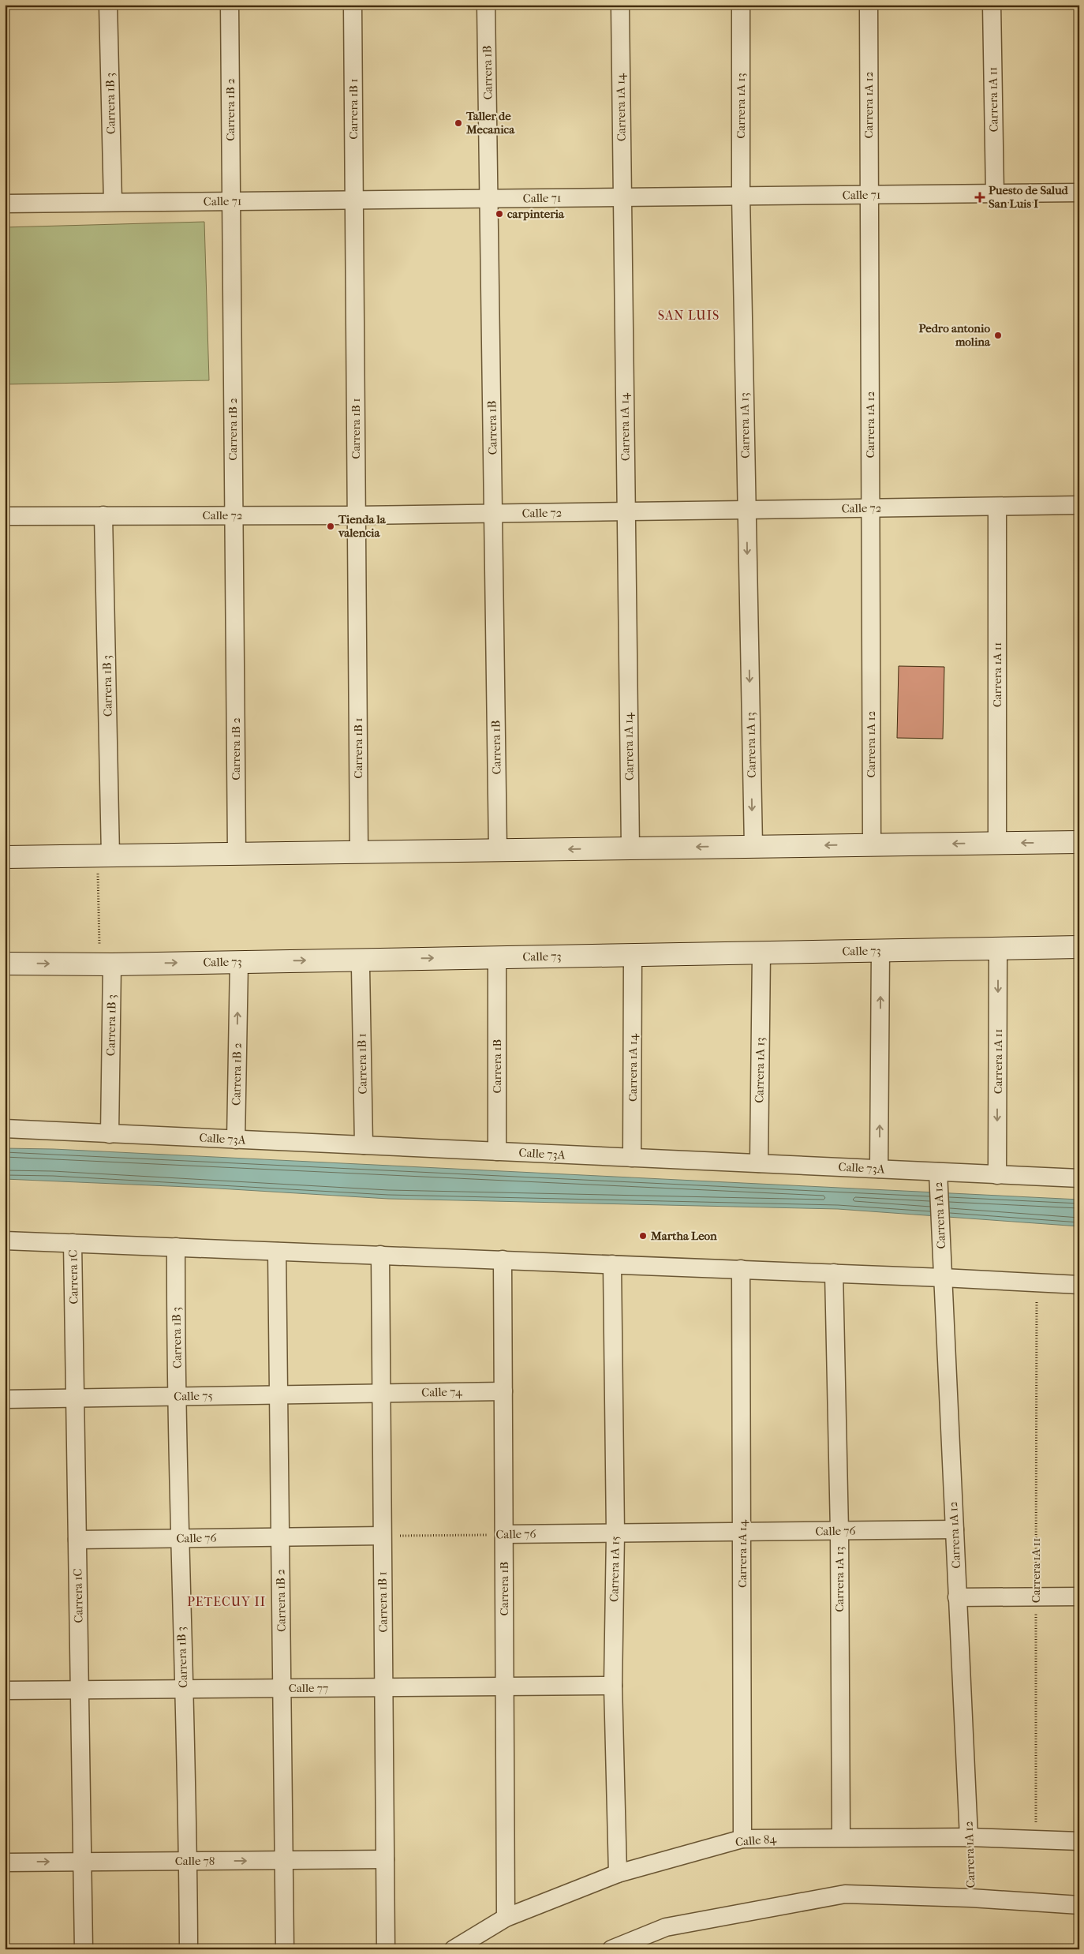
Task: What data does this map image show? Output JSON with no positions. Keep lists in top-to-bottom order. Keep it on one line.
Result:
{"streets":{"main road":["Calle 73"],"street":["Carrera 1B","Carrera 1A 11","Carrera 1B 3","Carrera 1A 12","Carrera 1A 13","Carrera 1A 14","Carrera 1B 1","Carrera 1B 2","Calle 71","Calle 72","Calle 73A","Carrera 1C","Calle 74","Calle 75","Calle 76","Carrera 1A 15","Calle 77","Calle 84","Calle 78"]},"crossings":[["Carrera 1B","Calle 71"],["Carrera 1B","Calle 72"],["Carrera 1B","Calle 73"],["Carrera 1B","Calle 73A"],["Carrera 1B","Calle 74"],["Carrera 1B","Calle 76"],["Carrera 1B","Calle 77"],["Carrera 1B","Calle 84"],["Carrera 1A 11","Calle 71"],["Carrera 1A 11","Calle 72"],["Carrera 1A 11","Calle 73"],["Carrera 1A 11","Calle 73A"],["Carrera 1A 11","Calle 84"],["Carrera 1B 3","Calle 71"],["Carrera 1B 3","Calle 72"],["Carrera 1B 3","Calle 73"],["Carrera 1B 3","Calle 73A"],["Carrera 1B 3","Calle 75"],["Carrera 1B 3","Calle 76"],["Carrera 1B 3","Calle 77"],["Carrera 1B 3","Calle 78"],["Carrera 1A 12","Calle 71"],["Carrera 1A 12","Calle 72"],["Carrera 1A 12","Calle 73A"],["Carrera 1A 12","Calle 76"],["Carrera 1A 12","Calle 84"],["Carrera 1A 13","Calle 71"],["Carrera 1A 13","Calle 72"],["Carrera 1A 13","Calle 73"],["Carrera 1A 13","Calle 73A"],["Carrera 1A 13","Calle 76"],["Carrera 1A 13","Calle 84"],["Carrera 1A 14","Calle 71"],["Carrera 1A 14","Calle 72"],["Carrera 1A 14","Calle 73"],["Carrera 1A 14","Calle 73A"],["Carrera 1A 14","Calle 76"],["Carrera 1A 14","Calle 84"],["Carrera 1B 1","Calle 71"],["Carrera 1B 1","Calle 72"],["Carrera 1B 1","Calle 73"],["Carrera 1B 1","Calle 73A"],["Carrera 1B 1","Calle 74"],["Carrera 1B 1","Calle 75"],["Carrera 1B 1","Calle 76"],["Carrera 1B 1","Calle 77"],["Carrera 1B 1","Calle 78"],["Carrera 1B 2","Calle 71"],["Carrera 1B 2","Calle 72"],["Carrera 1B 2","Calle 73"],["Carrera 1B 2","Calle 73A"],["Carrera 1B 2","Calle 75"],["Carrera 1B 2","Calle 76"],["Carrera 1B 2","Calle 77"],["Carrera 1B 2","Calle 78"],["Carrera 1C","Calle 75"],["Carrera 1C","Calle 76"],["Carrera 1C","Calle 77"],["Carrera 1C","Calle 78"],["Calle 74","Calle 75"],["Calle 76","Carrera 1A 15"],["Carrera 1A 15","Calle 77"],["Carrera 1A 15","Calle 84"]],"one_way":["Calle 78"],"districts":["SAN LUIS","PETECUY II"],"places":{"other":["Taller de Mecanica","carpinteria","Pedro antonio molina","Tienda la valencia","Martha Leon"],"health":["Puesto de Salud San Luis I"]}}
